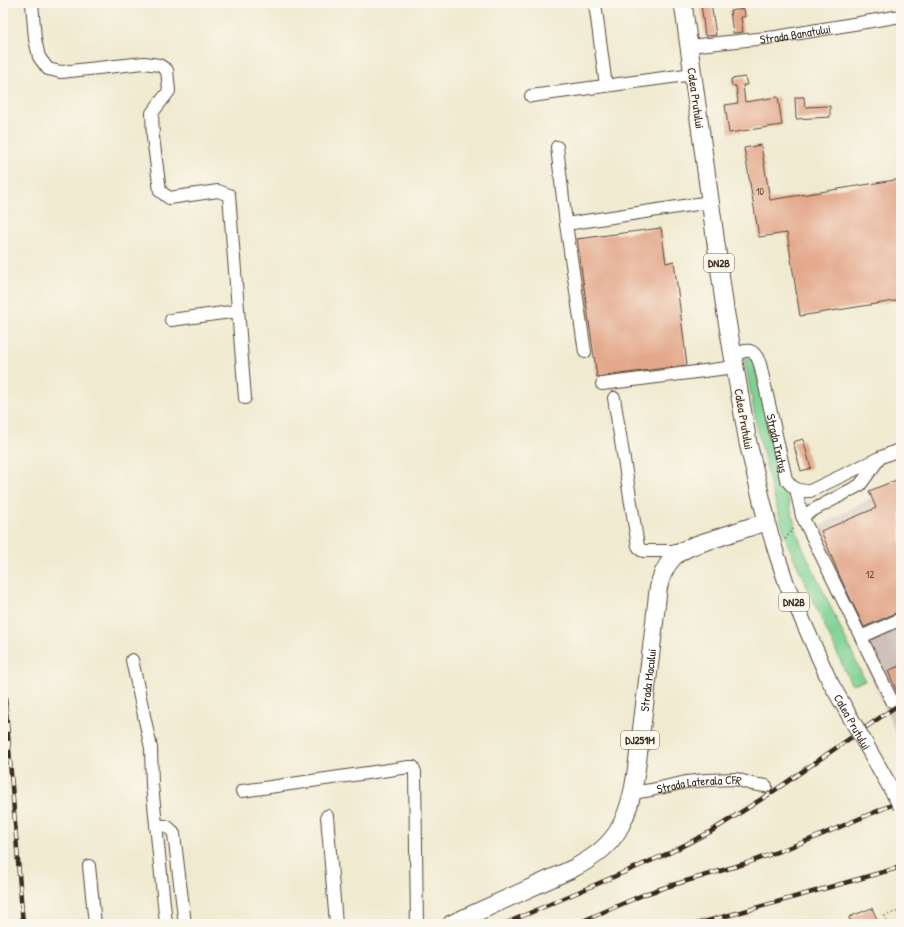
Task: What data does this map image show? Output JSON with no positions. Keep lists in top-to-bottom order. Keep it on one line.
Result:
{"streets":{"highway":["Calea Prutului","DN2B","Strada Macului","DJ251M"],"street":["Strada Banatului","Strada Trutuș","Strada Laterala CFR"]},"crossings":[["Strada Banatului","Calea Prutului"],["Calea Prutului","Strada Trutuș"],["Calea Prutului","Strada Macului"],["Strada Macului","Strada Laterala CFR"]],"house_numbers":["10","12"]}
